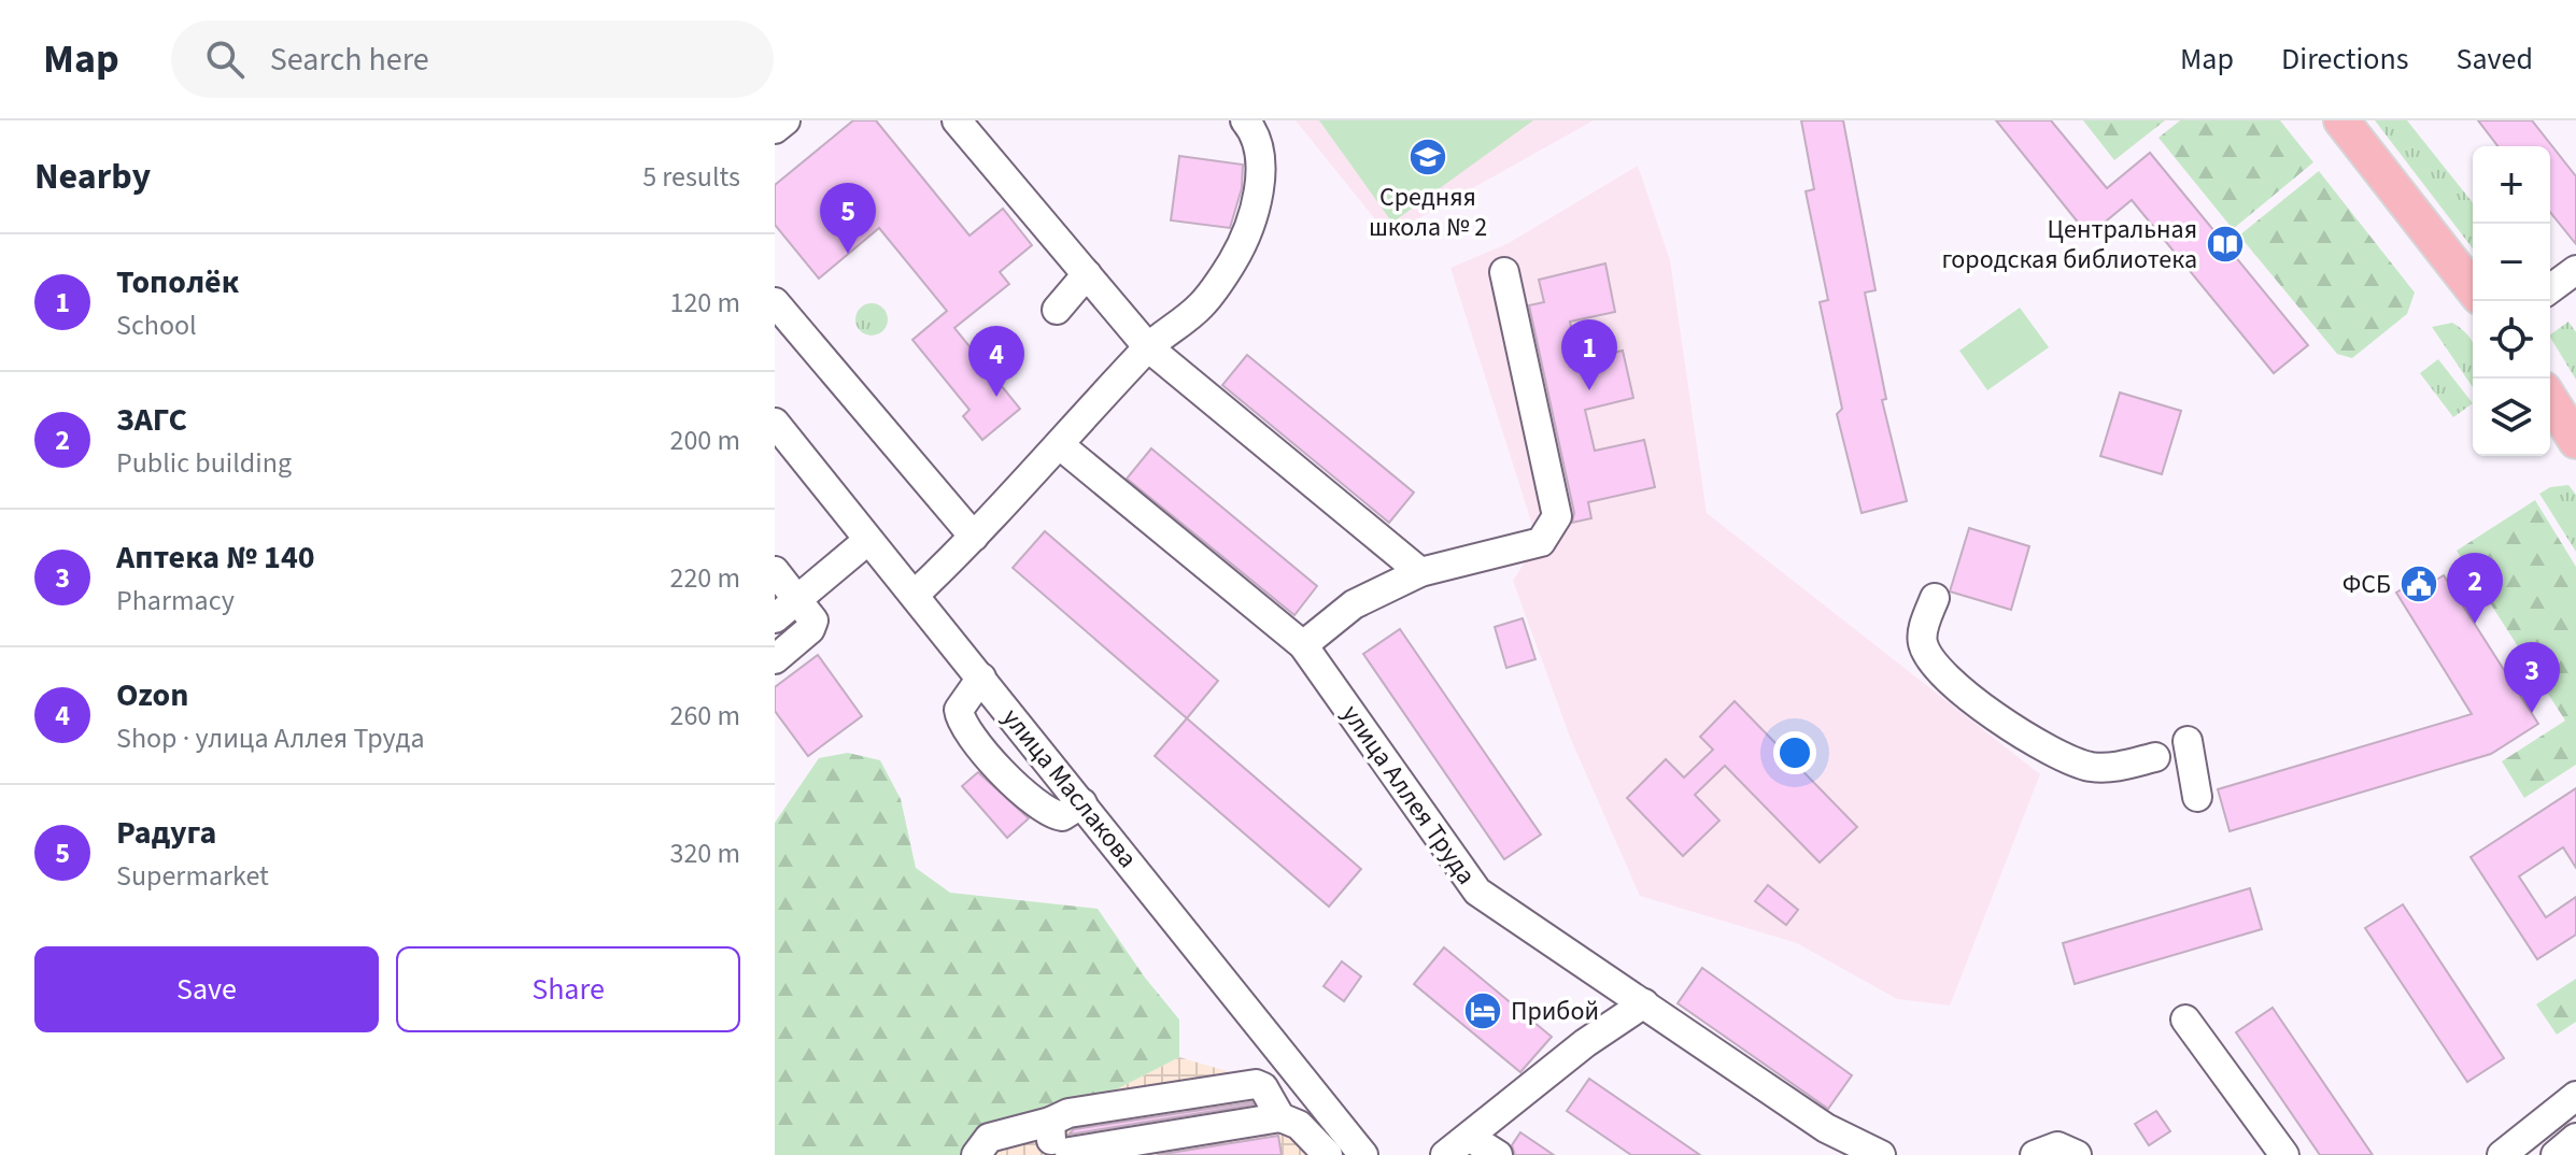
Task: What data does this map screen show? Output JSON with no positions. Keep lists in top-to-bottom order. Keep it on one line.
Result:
{"streets":{"street":["улица Маслакова","улица Аллея Труда"]},"places":{"school or university":["Средняя школа № 2"],"library":["Центральная городская библиотека"],"public building":["ФСБ"],"hotel":["Прибой"]},"page":{"header":"Map","search":"Search here","nav":["Map","Directions","Saved"],"heading":["Nearby","5 results"],"map_buttons":["+","−"],"pins":["5","1","4","2","3"],"list":[{"mark":"1","name":"Тополёк","note":"School","value":"120 m"},{"mark":"2","name":"ЗАГС","note":"Public building","value":"200 m"},{"mark":"3","name":"Аптека № 140","note":"Pharmacy","value":"220 m"},{"mark":"4","name":"Ozon","note":"Shop · улица Аллея Труда","value":"260 m"},{"mark":"5","name":"Радуга","note":"Supermarket","value":"320 m"}],"buttons":["Save","Share"]}}
